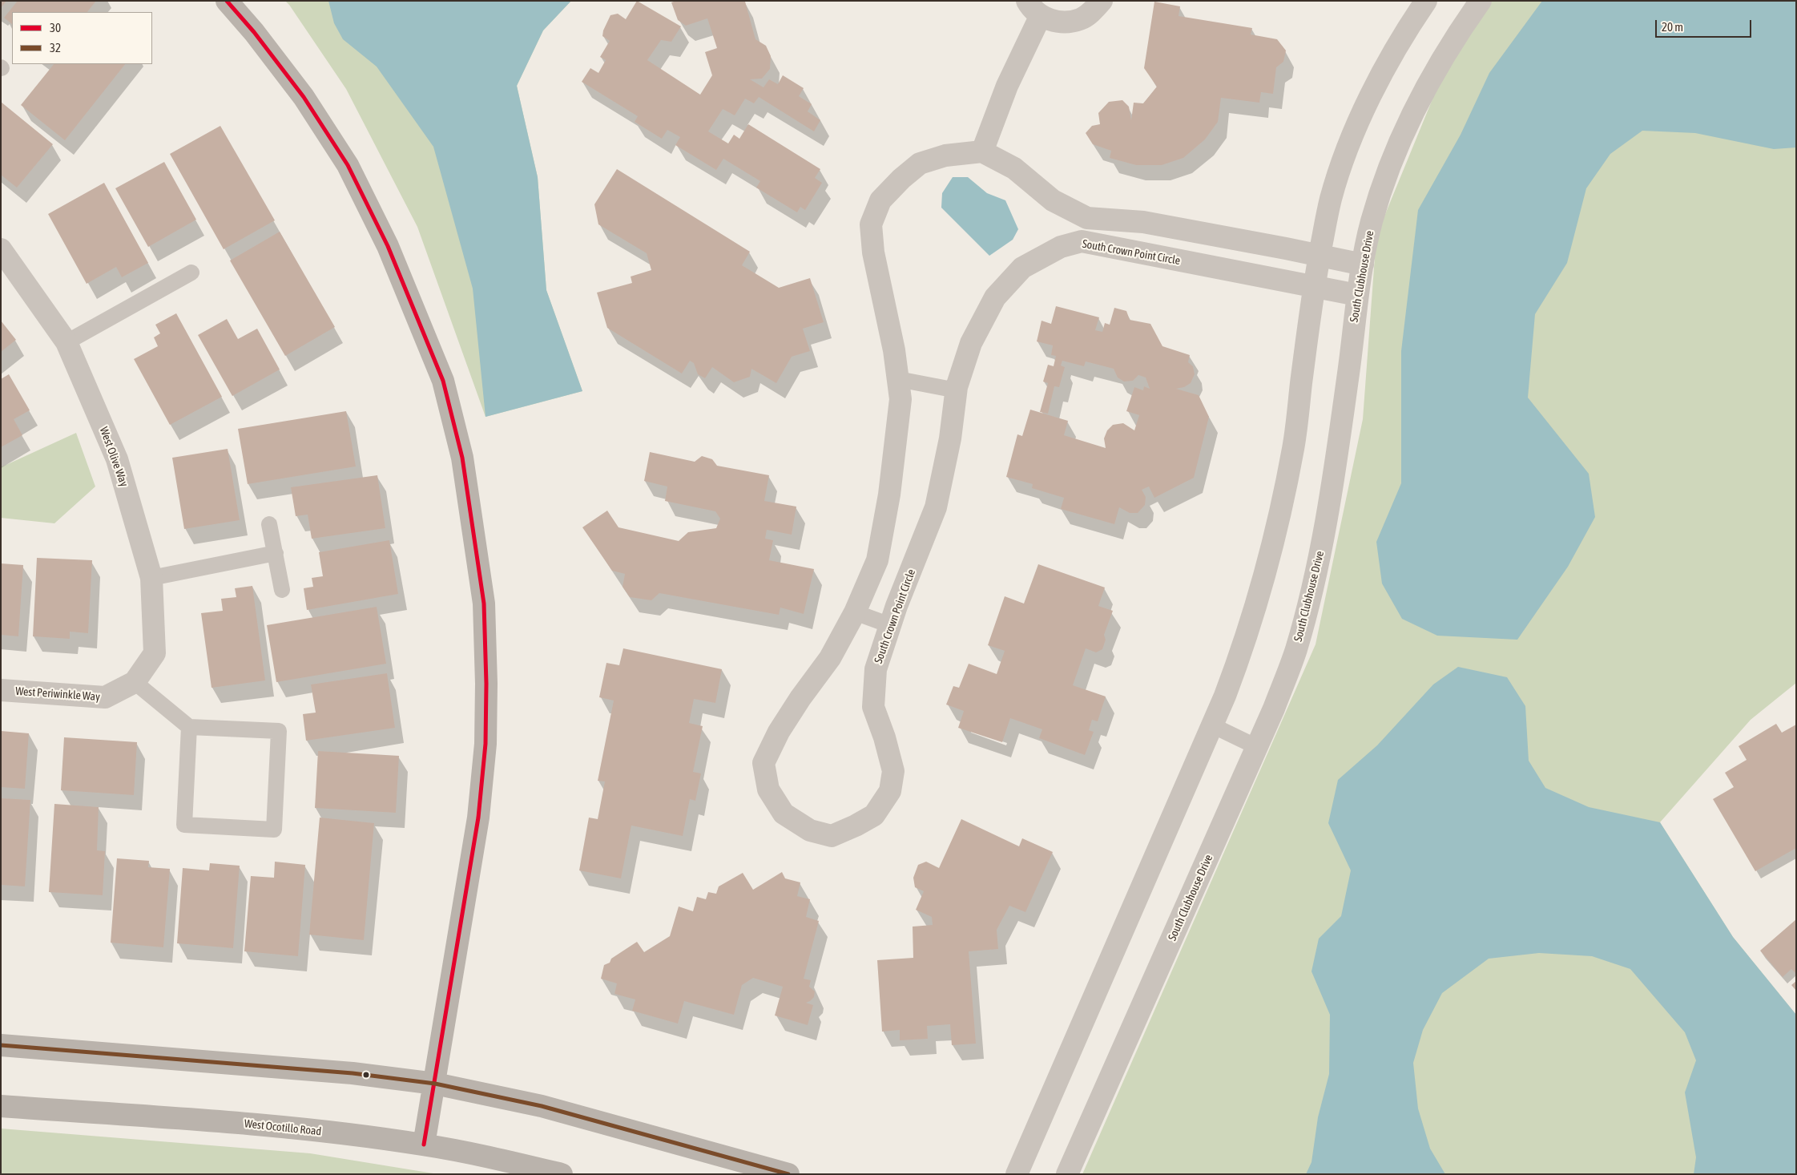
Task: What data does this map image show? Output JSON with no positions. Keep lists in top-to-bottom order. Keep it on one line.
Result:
{"streets":{"main road":["West Ocotillo Road"],"street":["South Crown Point Circle","South Clubhouse Drive","West Olive Way","West Periwinkle Way"]},"crossings":[["South Crown Point Circle","South Clubhouse Drive"],["West Olive Way","West Periwinkle Way"]],"lines":["transit line 30","transit line 32"],"legend":["30","32"],"scale_bar":"20 m"}
